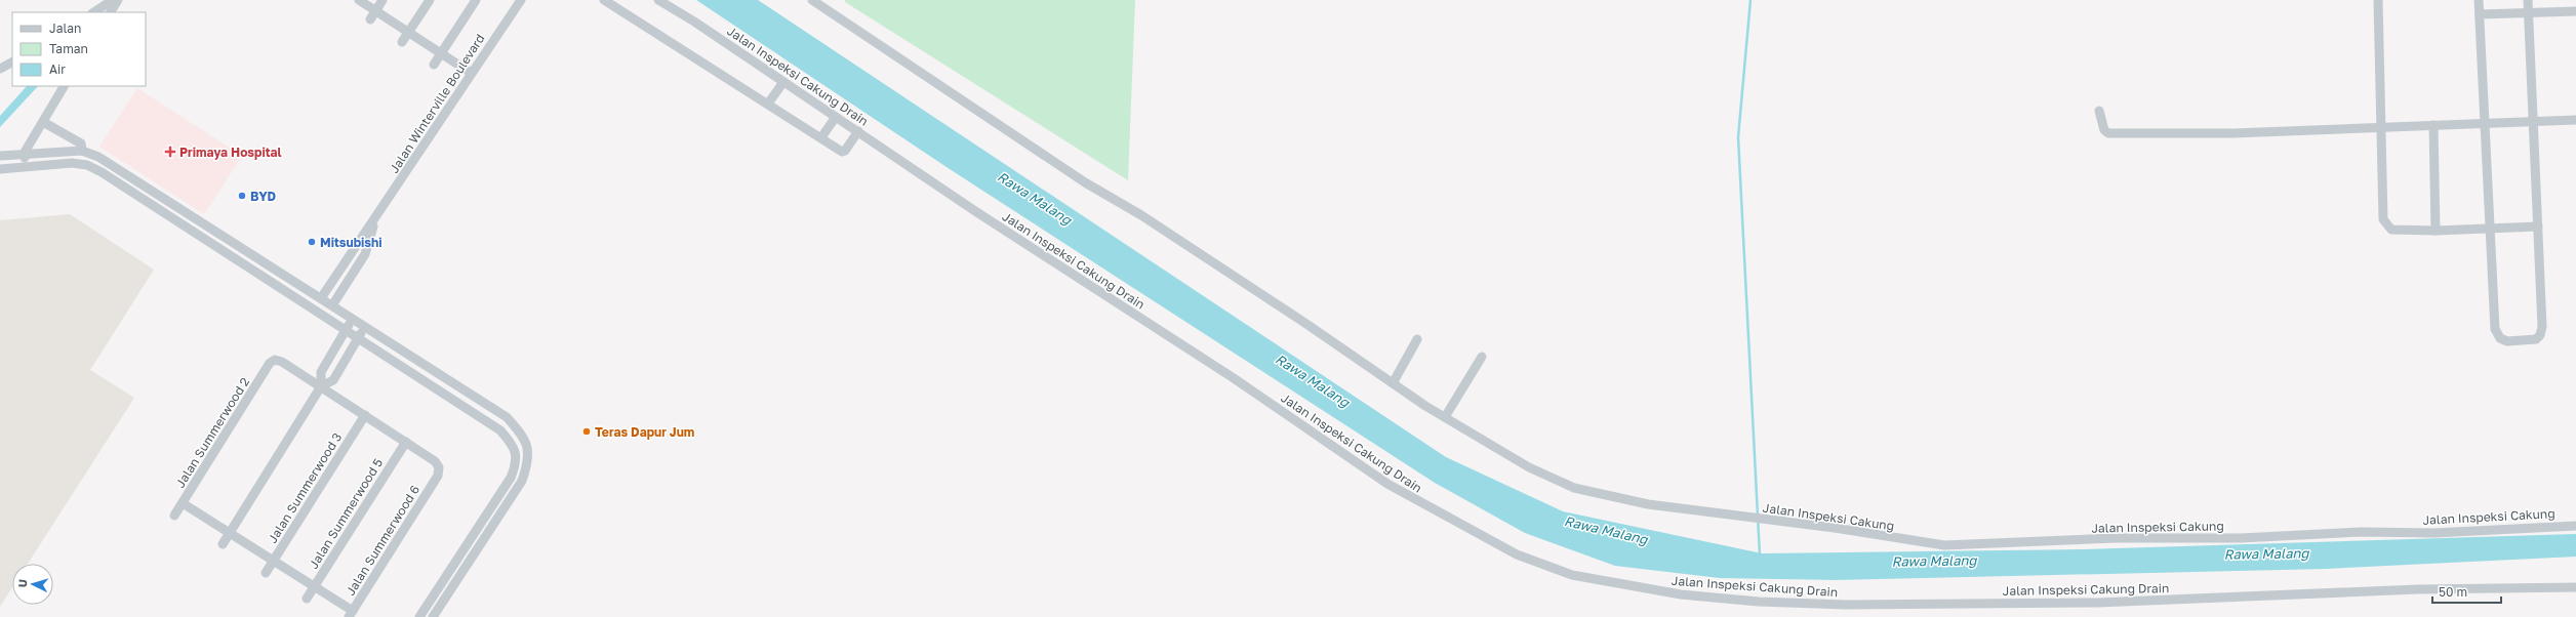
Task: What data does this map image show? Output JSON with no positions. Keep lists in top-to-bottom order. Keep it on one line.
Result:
{"streets":{"street":["Jalan Inspeksi Cakung Drain","Jalan Winterville Boulevard","Jalan Summerwood 2","Jalan Summerwood 3","Jalan Summerwood 5","Jalan Inspeksi Cakung","Jalan Summerwood 6"]},"crossings":[["Jalan Summerwood 5","Jalan Summerwood 6"]],"water":["Rawa Malang"],"places":{"health":["Primaya Hospital"],"other":["BYD","Mitsubishi","Teras Dapur Jum"]},"legend":["Jalan","Taman","Air"],"scale_bar":"50 m","north":"left"}
